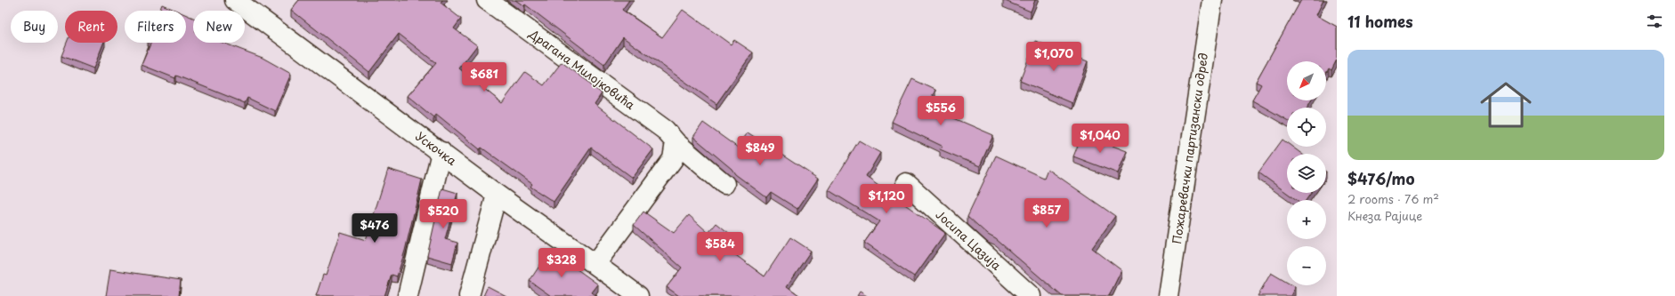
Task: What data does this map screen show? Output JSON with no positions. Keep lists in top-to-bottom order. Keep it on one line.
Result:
{"streets":{"street":["Драгана Милојковића","Ускочка","Пожаревачки партизански одред","Јосипа Цазија"]},"north":"bottom left","page":{"heading":"11 homes","chip":["Buy","Rent","Filters","New"],"price":["$1,070","$681","$556","$1,040","$849","$1,120","$857","$520","$476","$584","$328"],"list":[{"name":"$476/mo","note":"2 rooms · 76 m² · Кнеза Рајице"}],"map_buttons":["+","−"]}}
